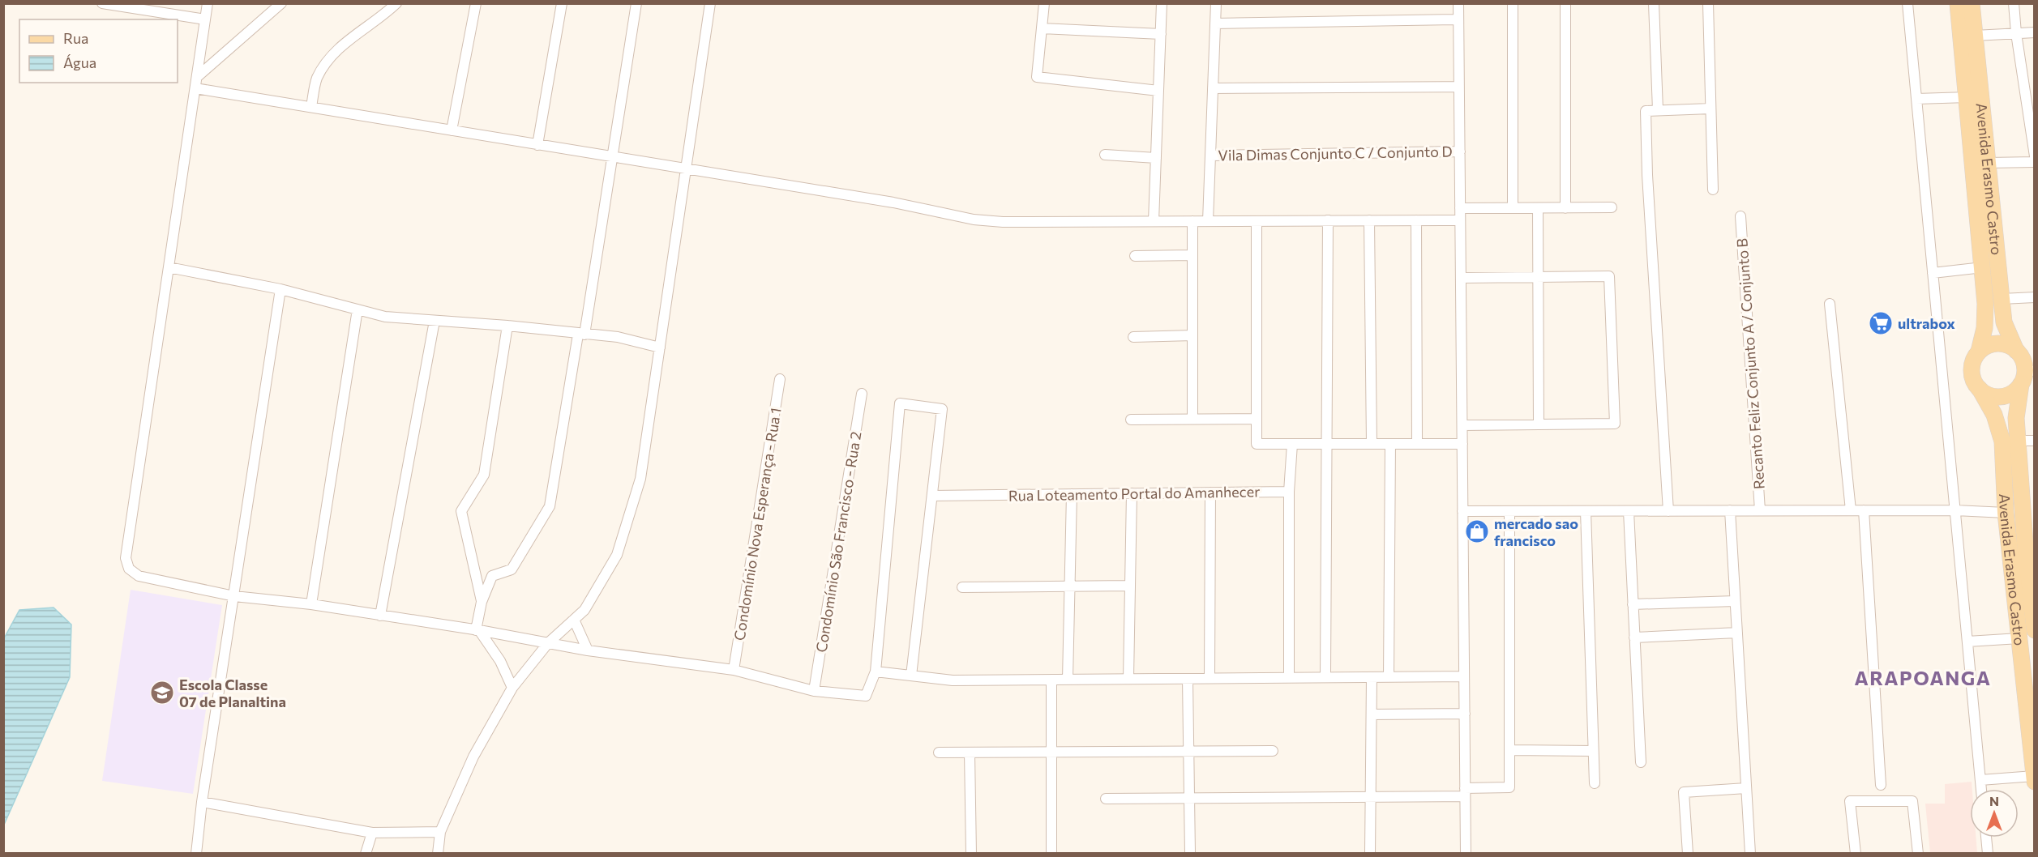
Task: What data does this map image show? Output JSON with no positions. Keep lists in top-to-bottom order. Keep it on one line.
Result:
{"streets":{"main road":["Avenida Erasmo Castro"],"street":["Vila Dimas Conjunto C / Conjunto D","Recanto Feliz Conjunto A / Conjunto B","Rua Loteamento Portal do Amanhecer","Condomínio Nova Esperança - Rua 1","Condomínio São Francisco - Rua 2"]},"districts":["ARAPOANGA"],"places":{"supermarket":["ultrabox"],"shop":["mercado sao francisco"],"school or university":["Escola Classe 07 de Planaltina"]},"legend":["Rua","Água"],"north":"top"}
